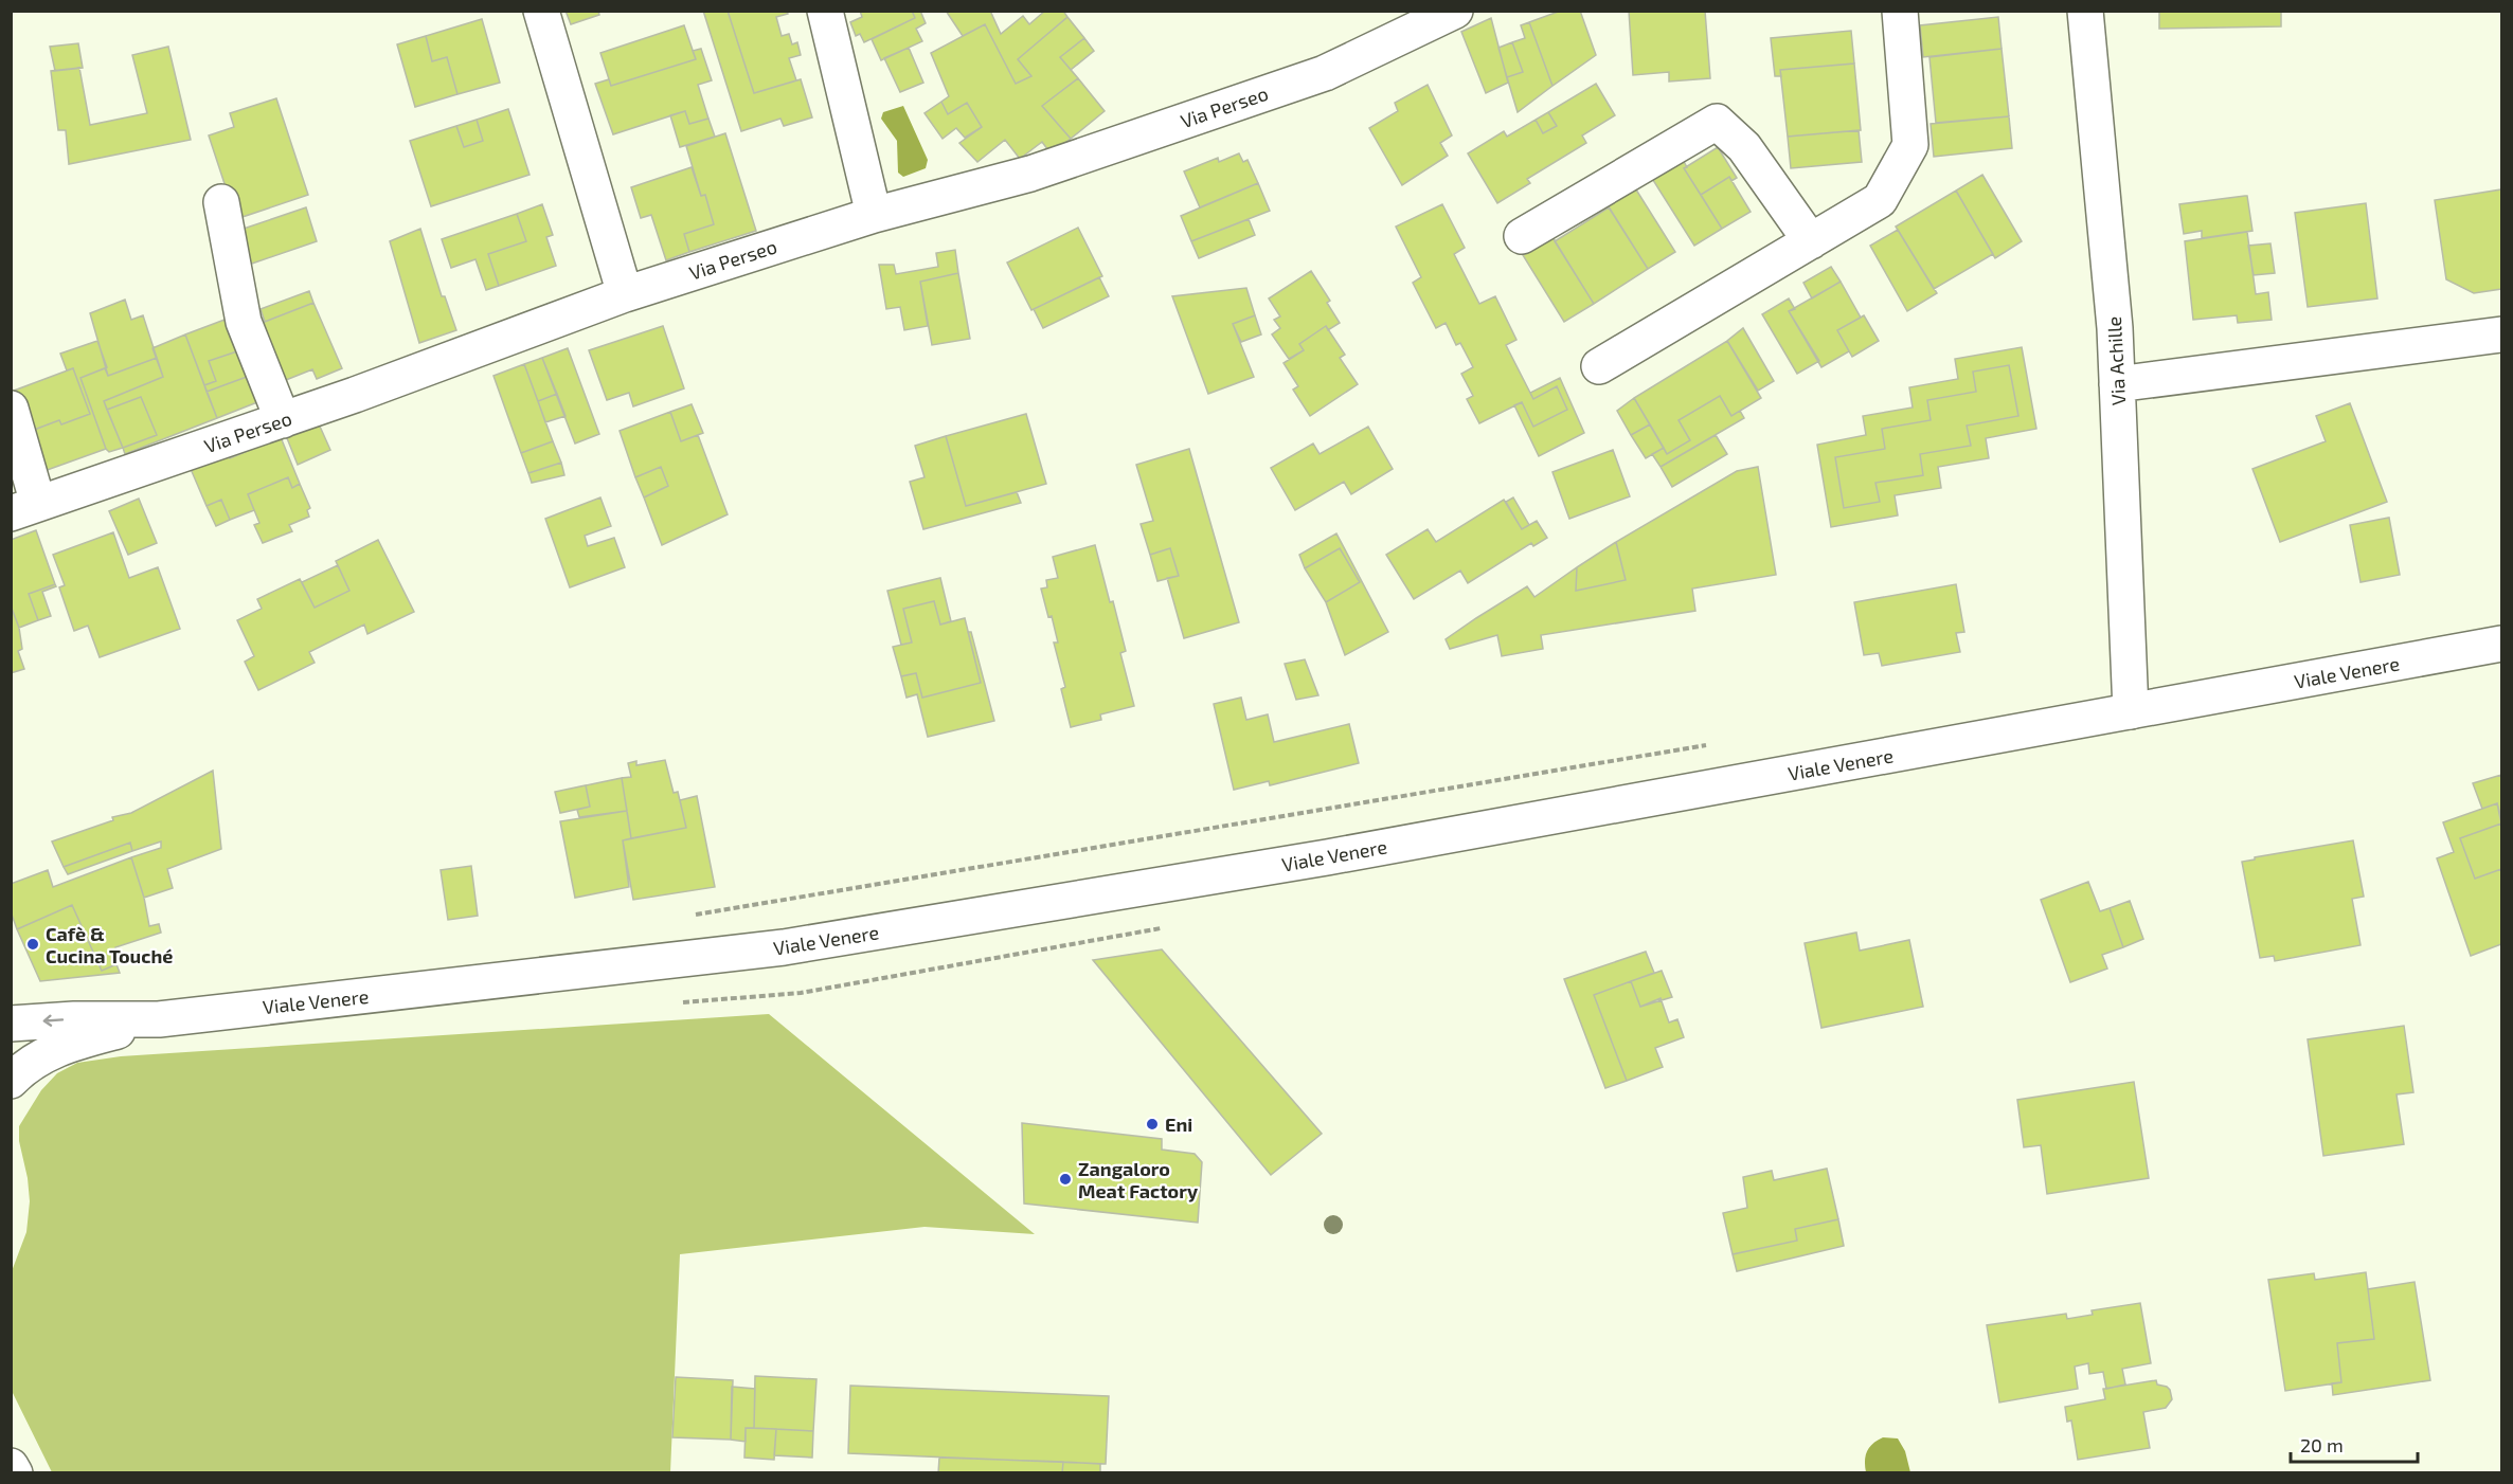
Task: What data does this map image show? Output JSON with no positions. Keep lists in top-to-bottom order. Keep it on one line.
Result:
{"streets":{"street":["Via Perseo","Via Achille","Viale Venere"]},"crossings":[["Via Achille","Viale Venere"]],"places":["Cafè & Cucina Touché","Eni","Zangaloro Meat Factory"],"scale_bar":"20 m"}
